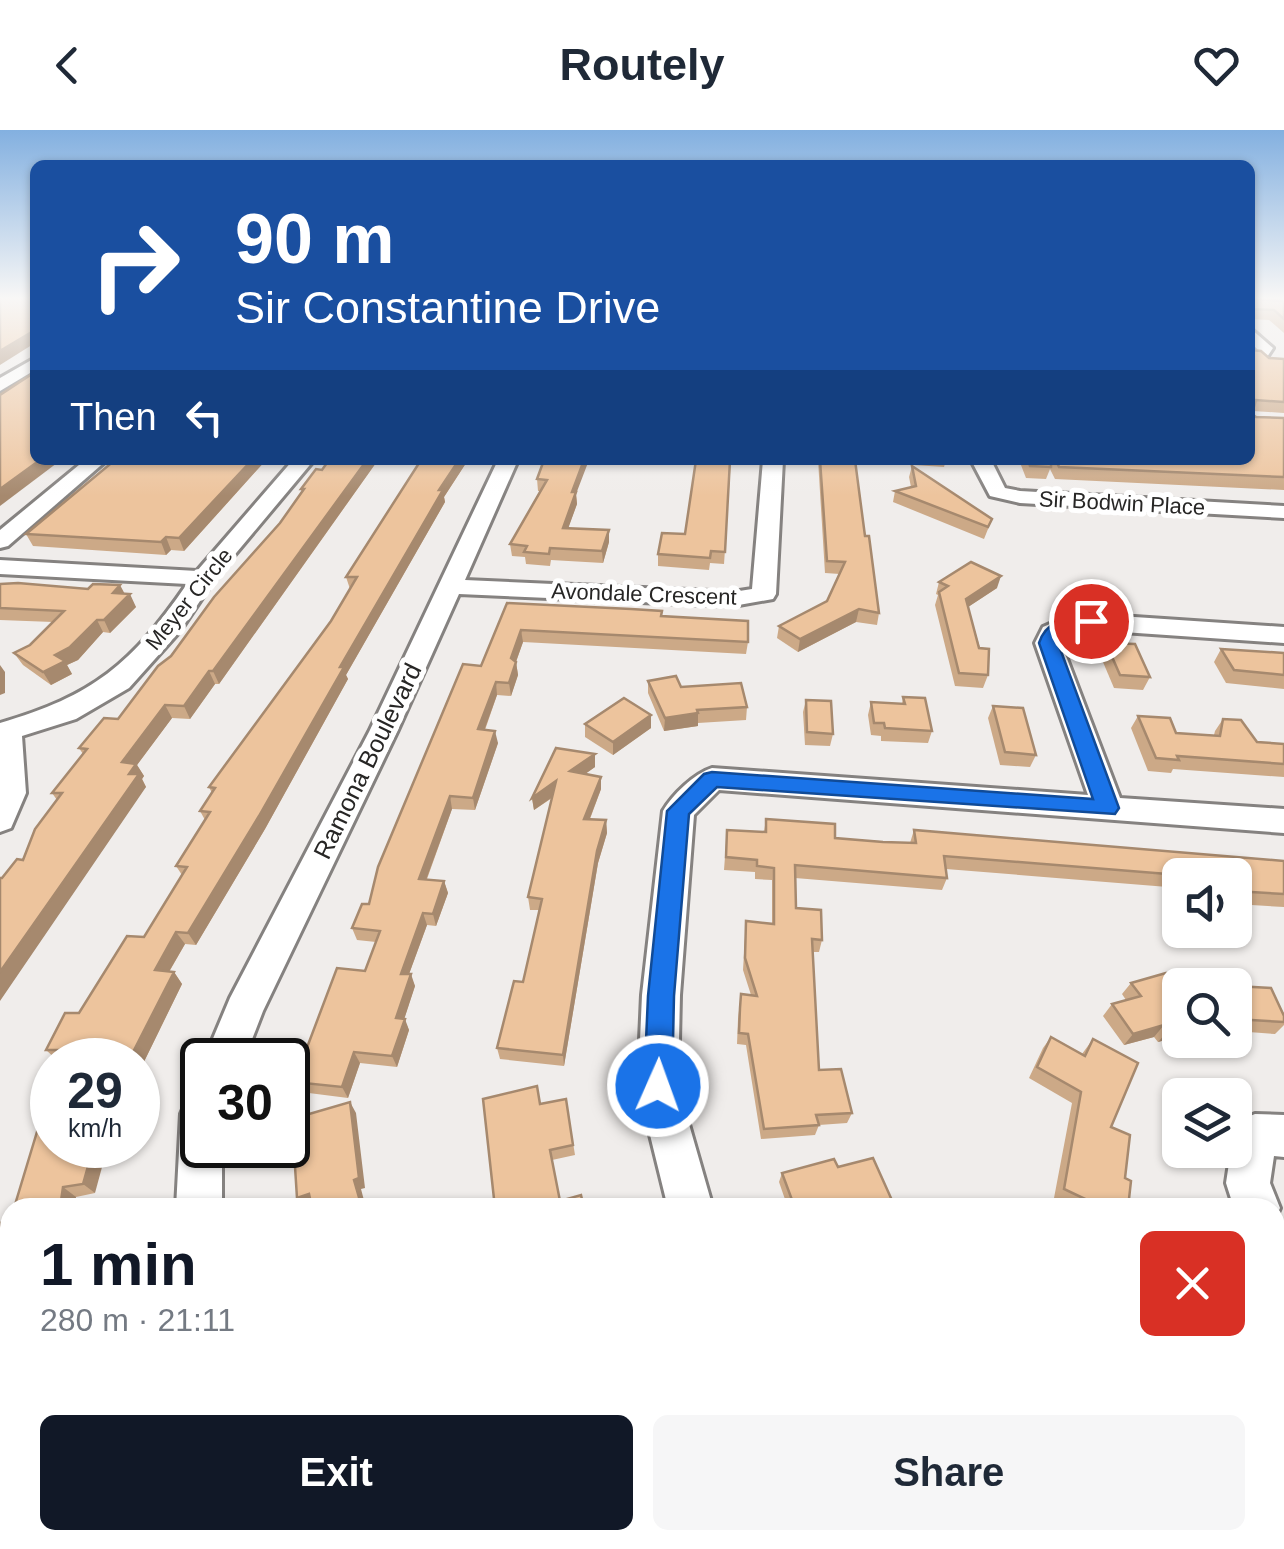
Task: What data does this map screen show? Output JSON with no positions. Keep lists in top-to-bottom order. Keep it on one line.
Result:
{"streets":{"street":["Sir Bodwin Place","Avondale Crescent","Meyer Circle","Ramona Boulevard"]},"crossings":[["Avondale Crescent","Ramona Boulevard"]],"page":{"header":"Routely","turn":["90 m","Sir Constantine Drive"],"then":"Then","speed":"29 km/h","limit":"30","heading":["1 min","280 m · 21:11"],"buttons":["Exit","Share"]}}
